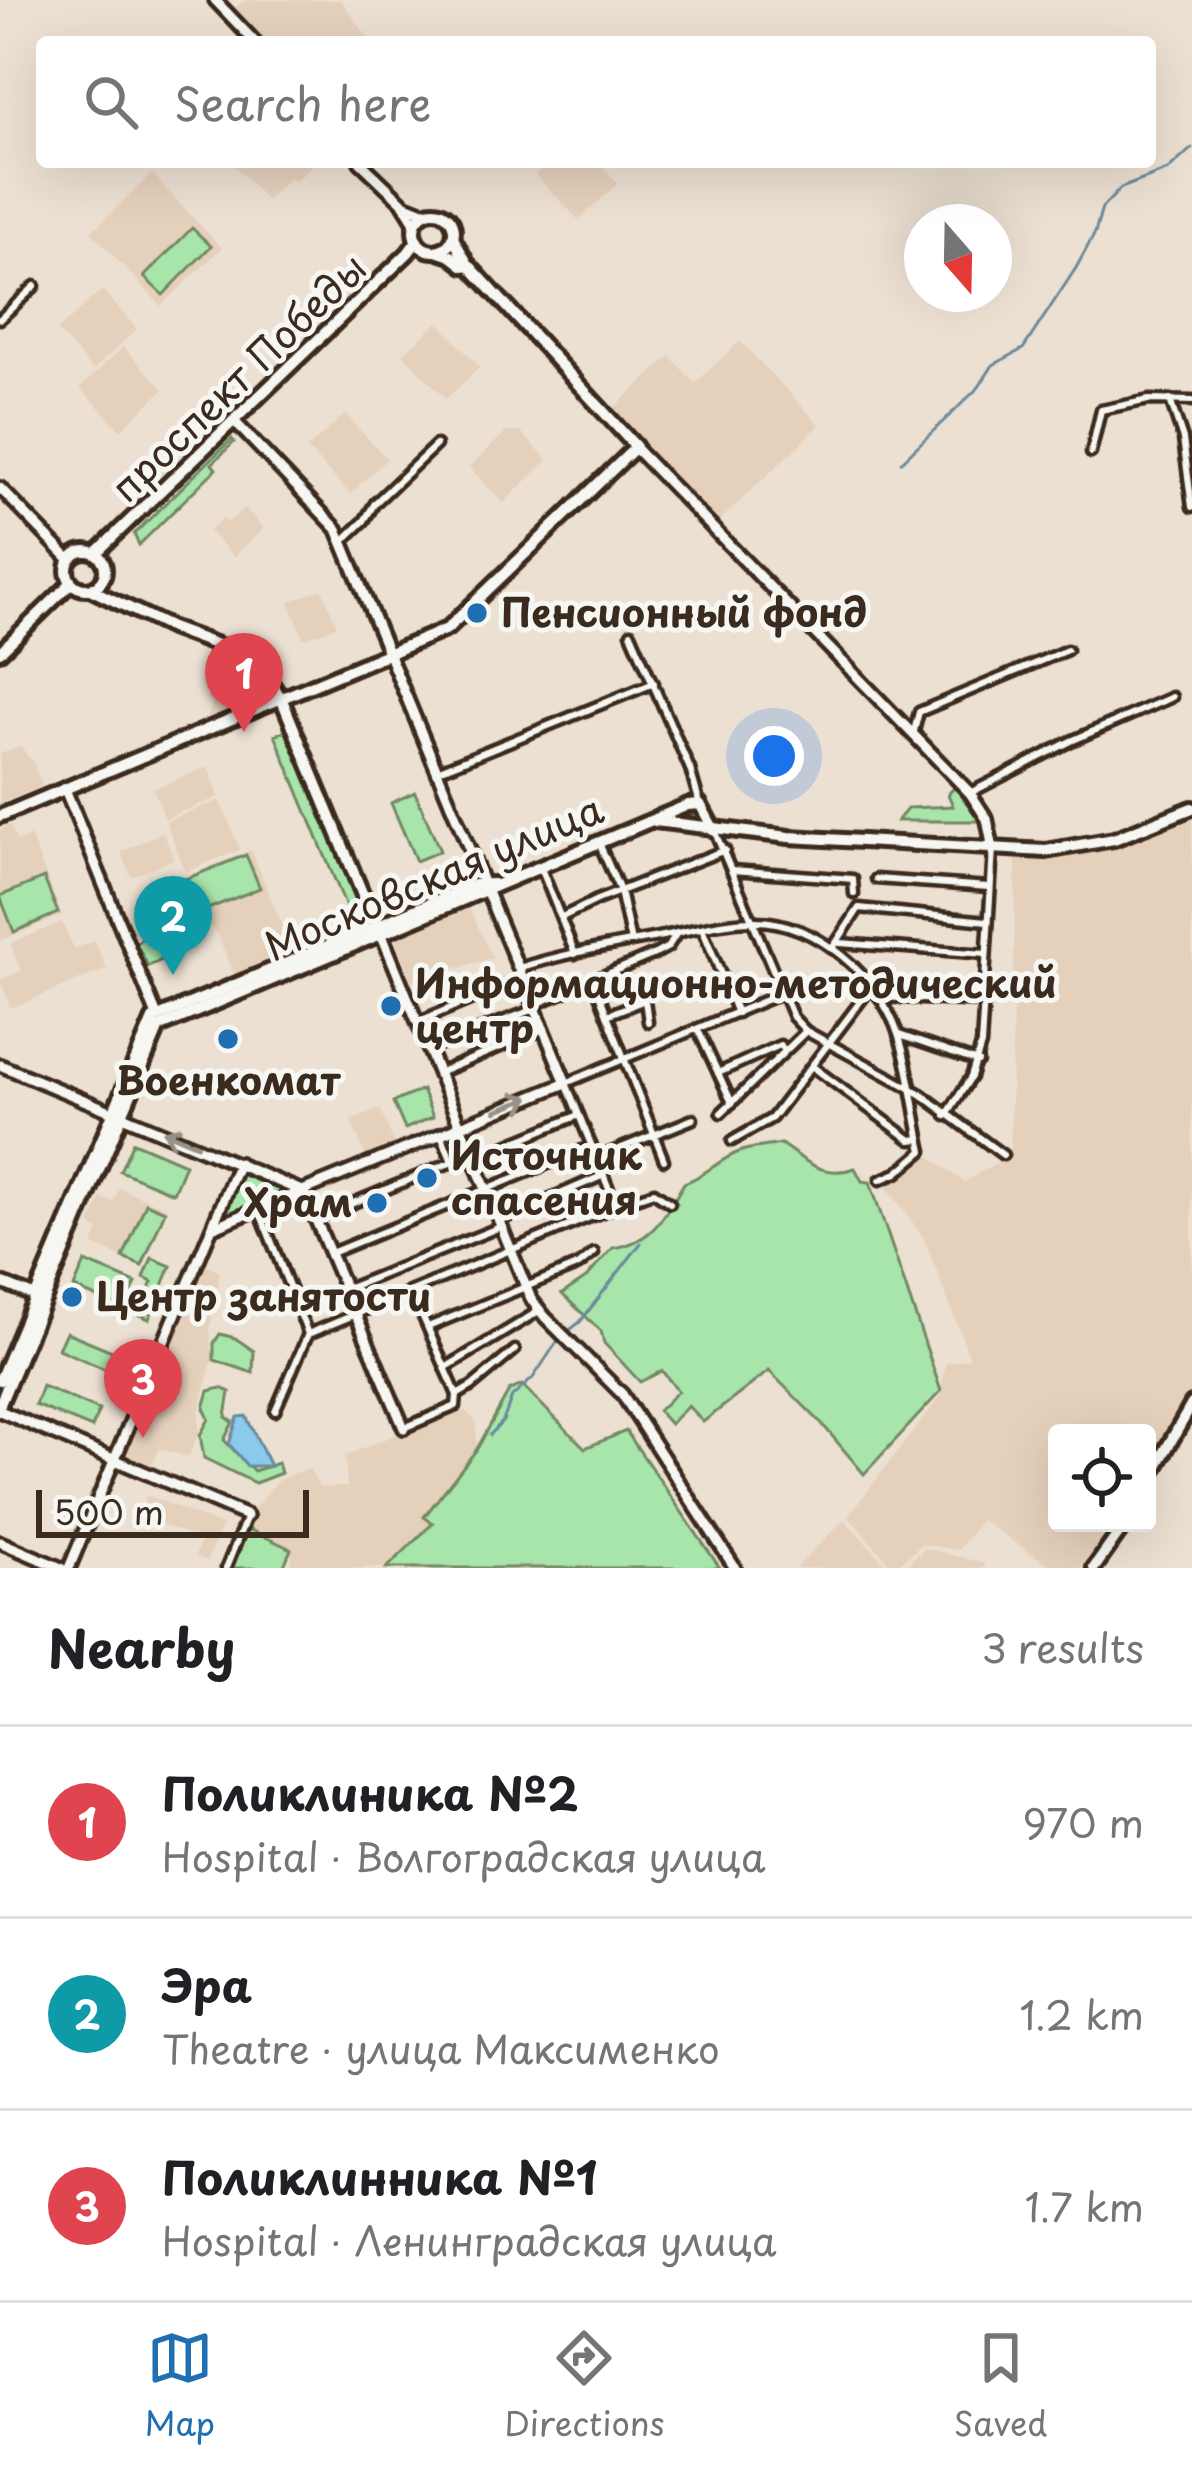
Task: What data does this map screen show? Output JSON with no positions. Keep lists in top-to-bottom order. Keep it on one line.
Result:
{"streets":{"main road":["проспект Победы","Московская улица"]},"places":["Пенсионный фонд","Информационно-методический центр","Военкомат","Источник спасения","Храм","Центр занятости"],"scale_bar":"500 m","north":"bottom","page":{"search":"Search here","pins":["1","2","3"],"scale":"500 m","heading":["Nearby","3 results"],"list":[{"mark":"1","name":"Поликлиника №2","note":"Hospital · Волгоградская улица","value":"970 m"},{"mark":"2","name":"Эра","note":"Theatre · улица Максименко","value":"1.2 km"},{"mark":"3","name":"Поликлинника №1","note":"Hospital · Ленинградская улица","value":"1.7 km"}],"nav":["Map","Directions","Saved"]}}
